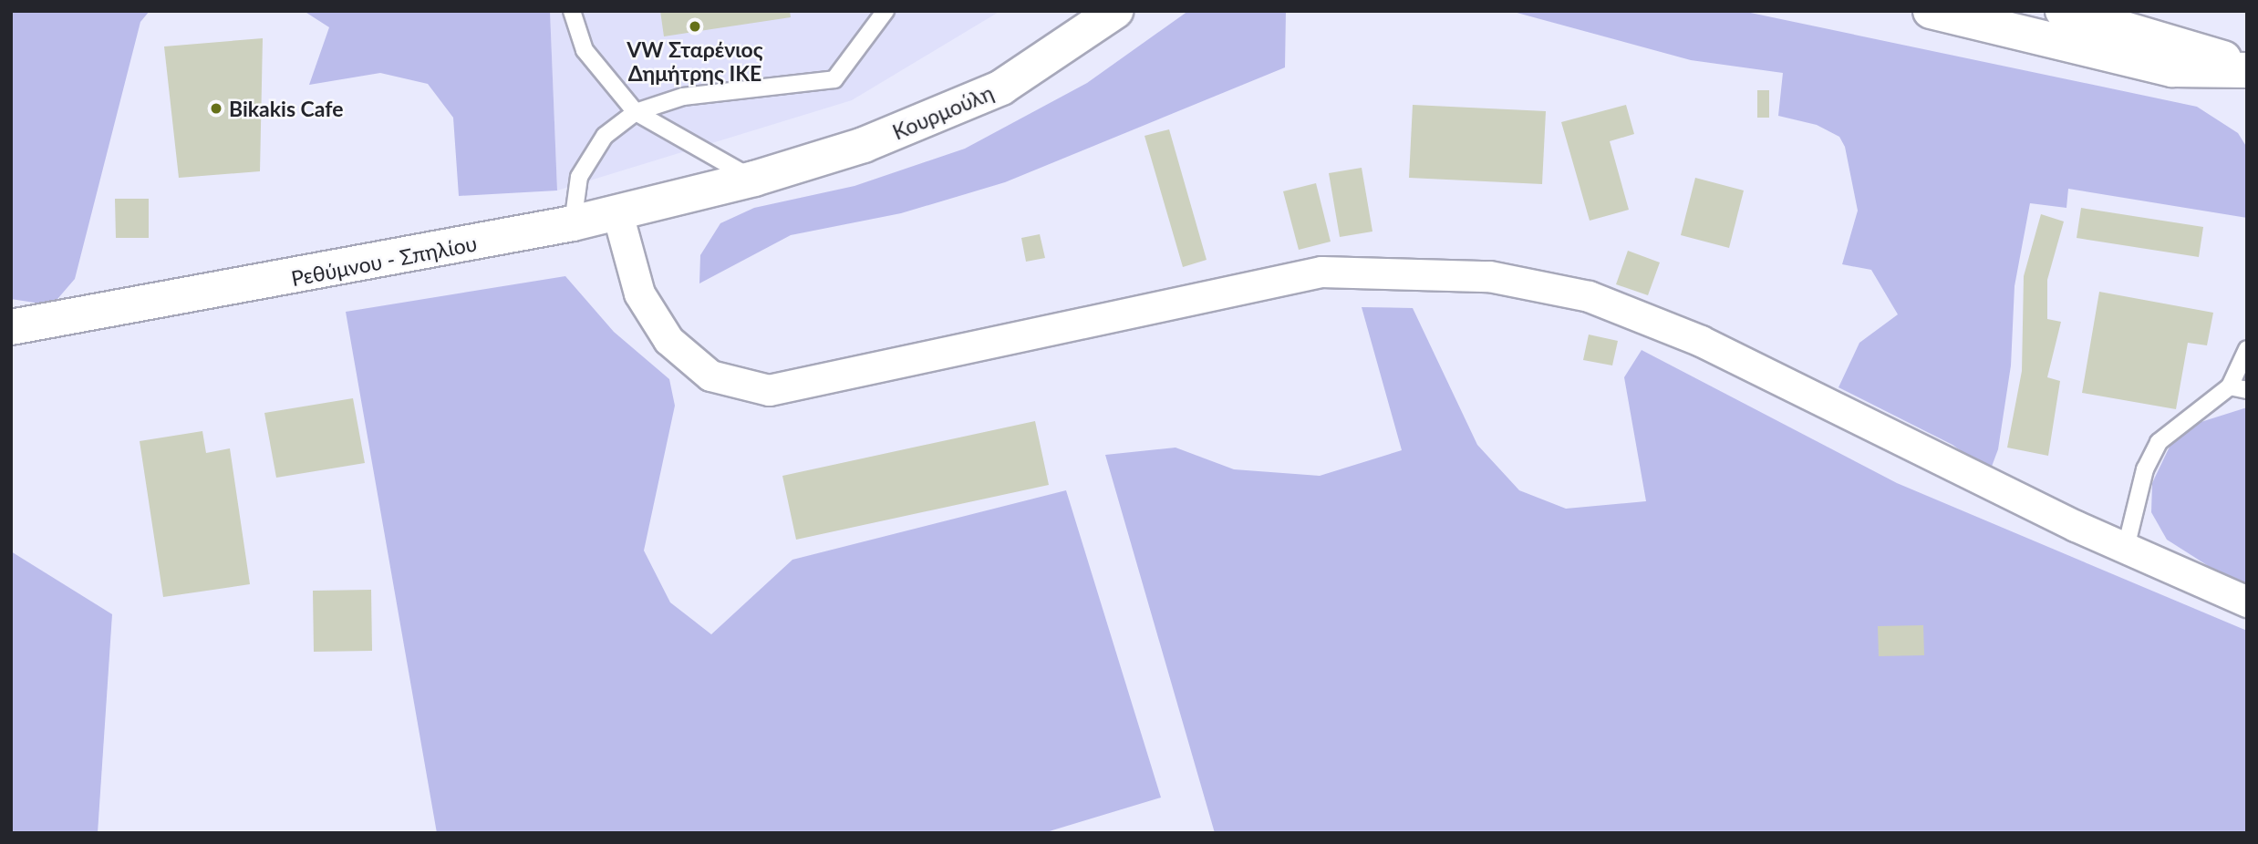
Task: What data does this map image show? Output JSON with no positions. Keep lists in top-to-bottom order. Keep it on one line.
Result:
{"streets":{"main road":["Κουρμούλη","Ρεθύμνου - Σπηλίου"]},"crossings":[["Κουρμούλη","Ρεθύμνου - Σπηλίου"]],"places":["VW Σταρένιος Δημήτρης ΙΚΕ","Bikakis Cafe"]}
